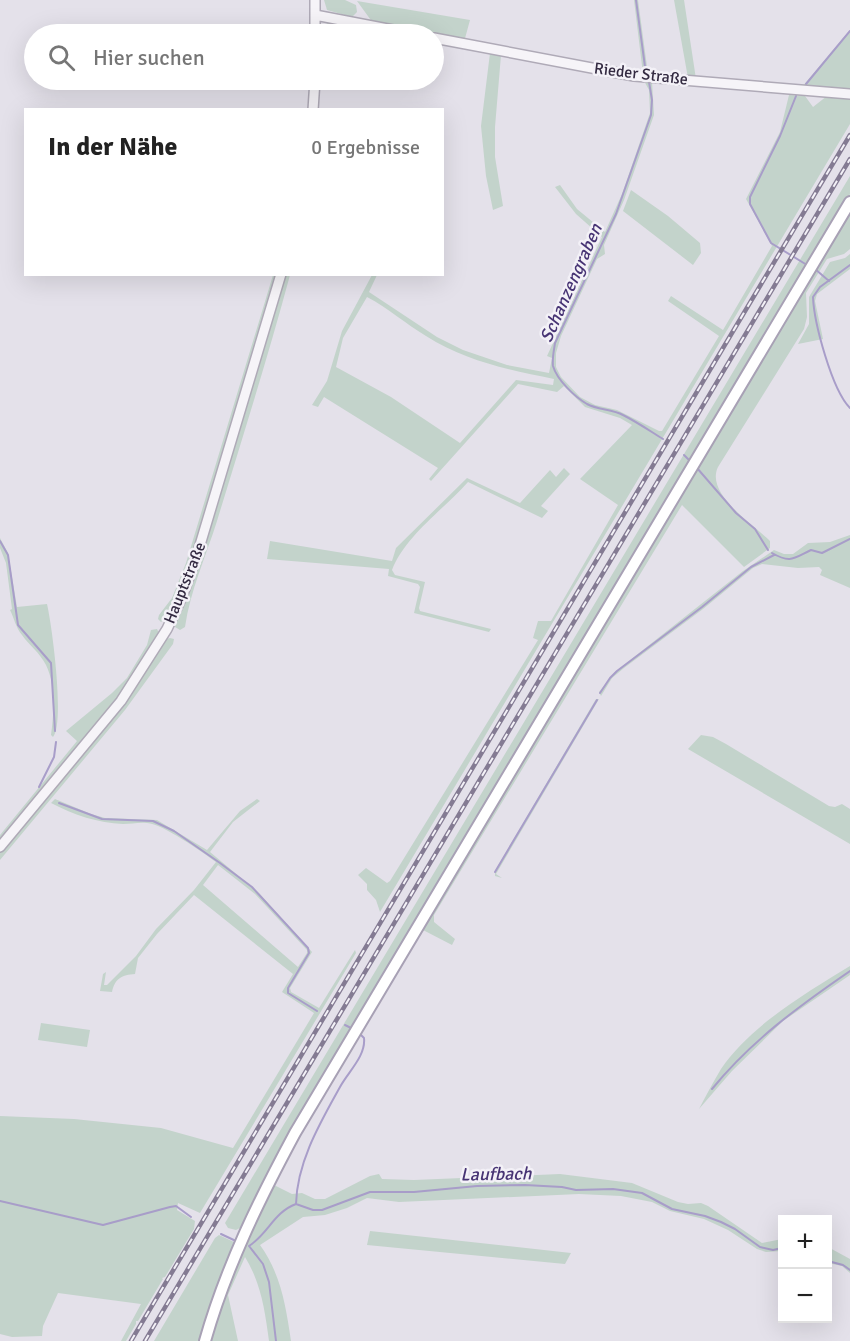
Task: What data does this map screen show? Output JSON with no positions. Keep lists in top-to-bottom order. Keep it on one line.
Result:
{"streets":{"street":["Rieder Straße","Hauptstraße"]},"water":["Schanzengraben","Laufbach"],"page":{"search":"Hier suchen","heading":["In der Nähe","0 Ergebnisse"],"map_buttons":["+","−"]}}
